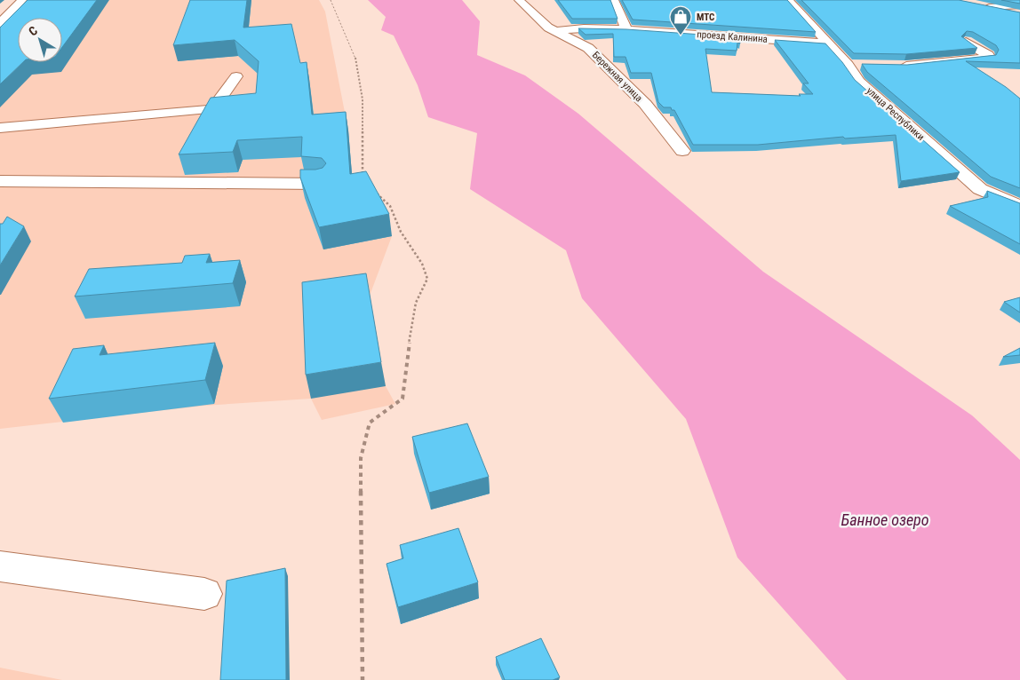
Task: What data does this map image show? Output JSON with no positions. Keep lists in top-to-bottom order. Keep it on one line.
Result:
{"streets":{"street":["проезд Калинина","Бережная улица","улица Республики"]},"crossings":[["проезд Калинина","Бережная улица"],["проезд Калинина","улица Республики"]],"water":["Банное озеро"],"places":{"shop":["МТС"]},"north":"top left"}
